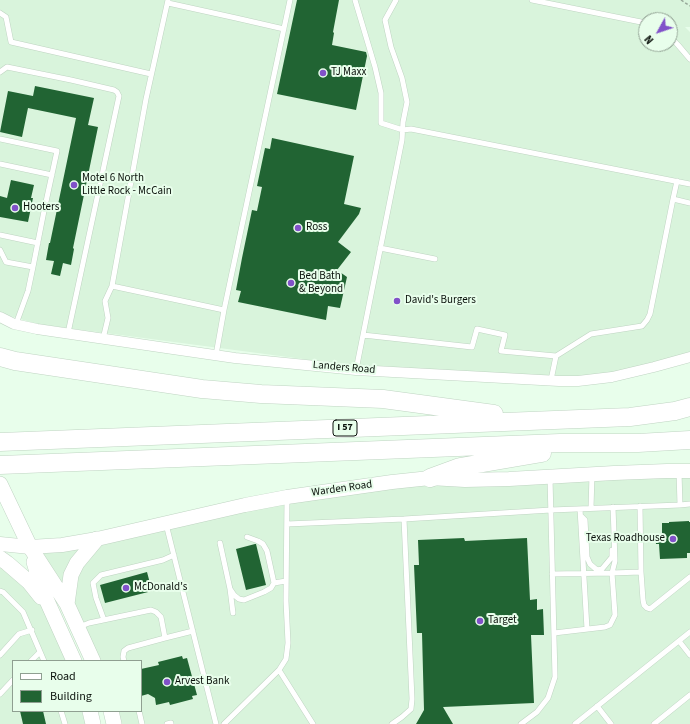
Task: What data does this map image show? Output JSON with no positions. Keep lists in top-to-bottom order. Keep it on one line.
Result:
{"streets":{"highway":["I 57"],"street":["Landers Road","Warden Road"]},"places":["TJ Maxx","Motel 6 North Little Rock - McCain","Hooters","Ross","Bed Bath & Beyond","David's Burgers","Texas Roadhouse","McDonald's","Target","Arvest Bank"],"legend":["Road","Building"],"north":"bottom left"}
